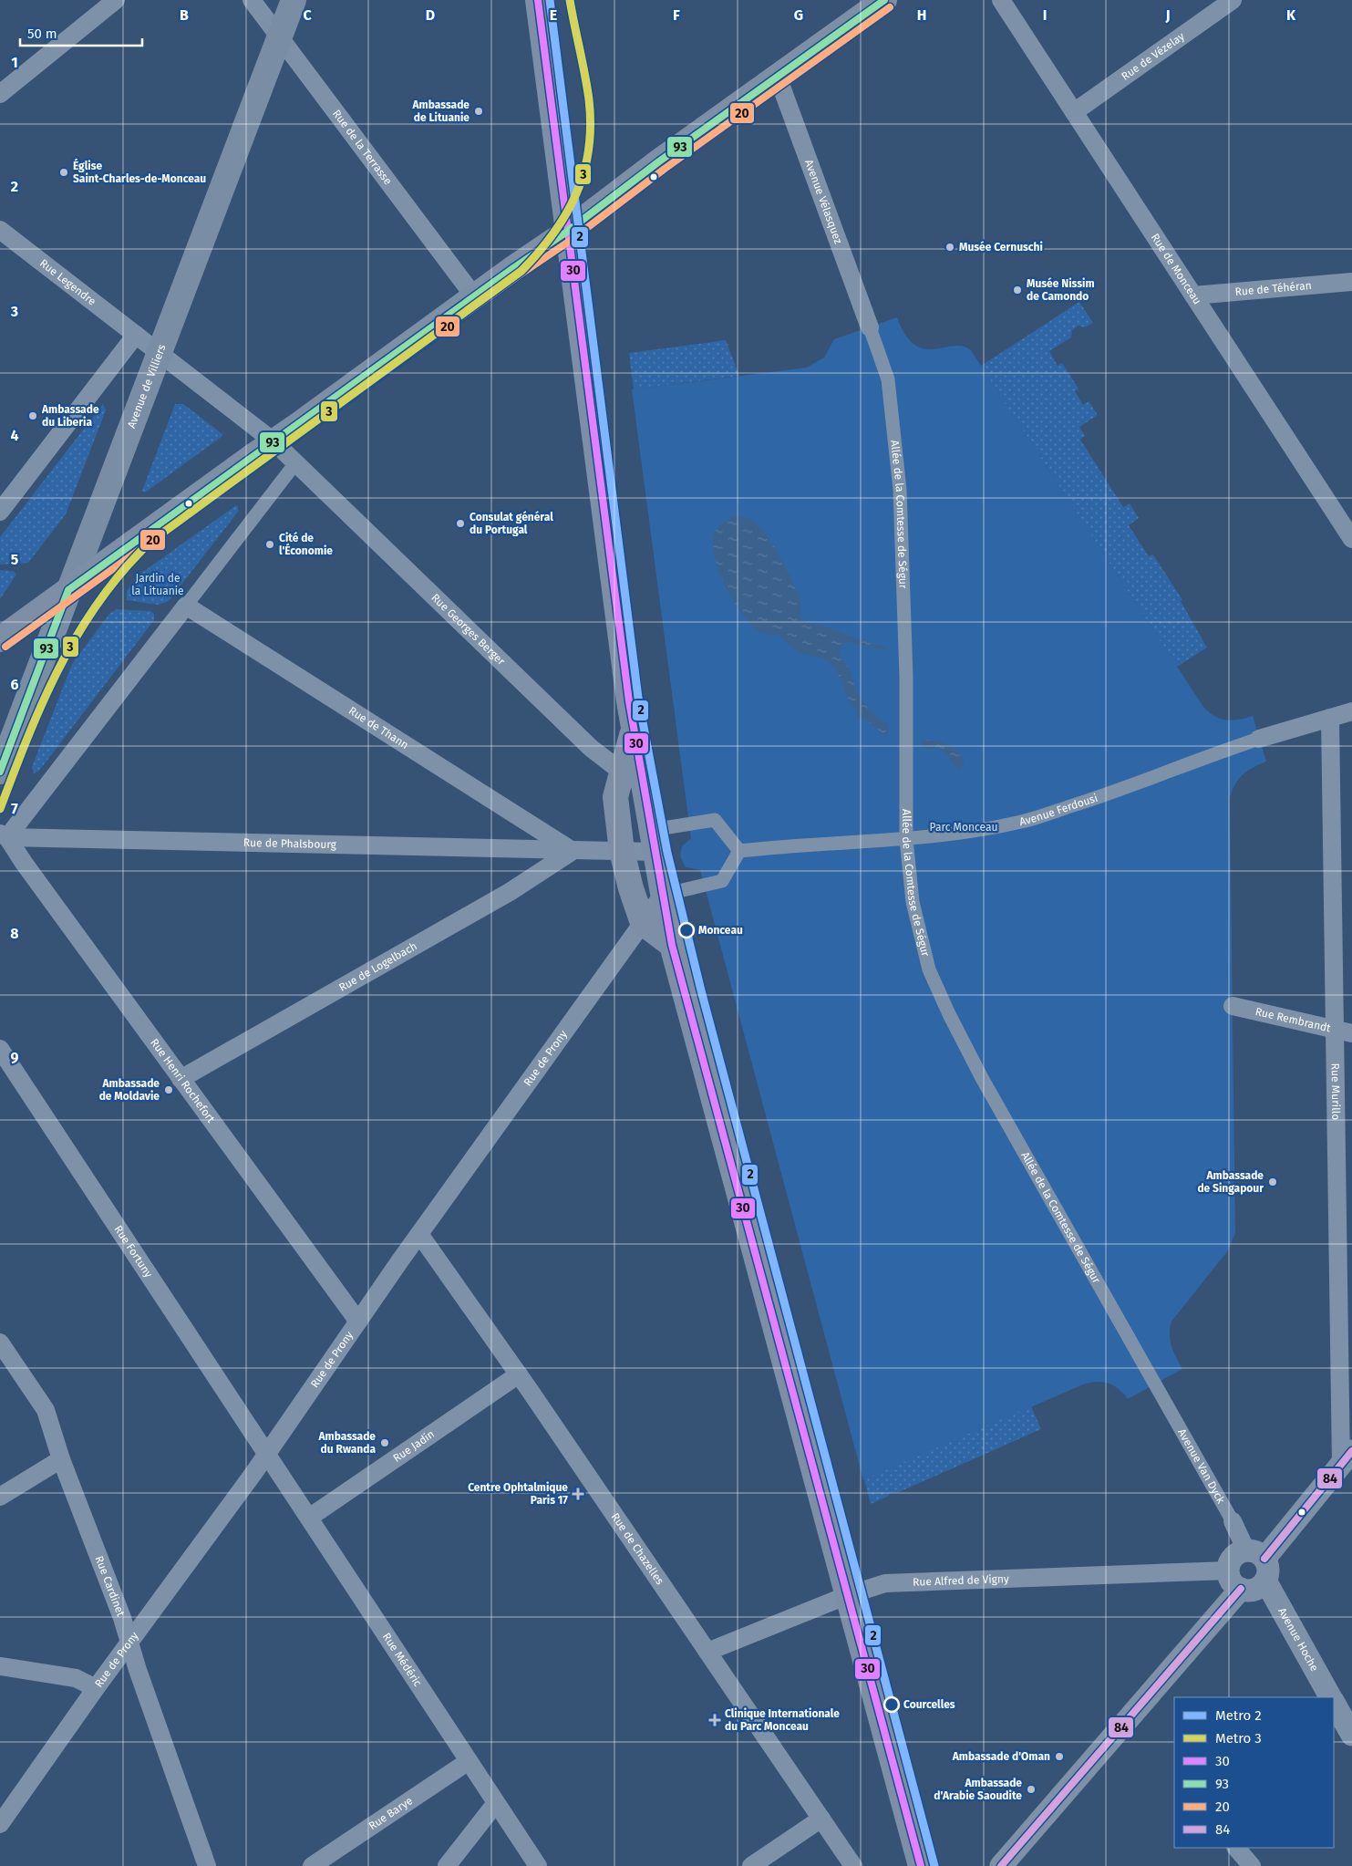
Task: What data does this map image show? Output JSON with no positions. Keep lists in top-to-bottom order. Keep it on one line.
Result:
{"streets":{"main road":["Avenue de Villiers"],"street":["Rue de Vézelay","Rue de la Terrasse","Avenue Vélasquez","Rue de Monceau","Rue Legendre","Rue de Téhéran","Allée de la Comtesse de Ségur","Rue Georges Berger","Rue de Thann","Avenue Ferdousi","Rue de Phalsbourg","Rue de Logelbach","Rue Rembrandt","Rue de Prony","Rue Henri Rochefort","Rue Murillo","Rue Fortuny","Rue Jadin","Avenue Van Dyck","Rue de Chazelles","Rue Alfred de Vigny","Rue Cardinet","Avenue Hoche","Rue Médéric","Rue Barye"]},"crossings":[["Rue de Vézelay","Rue de Monceau"],["Rue de la Terrasse","Avenue de Villiers"],["Avenue Vélasquez","Allée de la Comtesse de Ségur"],["Rue de Monceau","Rue de Téhéran"],["Rue Legendre","Avenue de Villiers"],["Rue Legendre","Rue Georges Berger"],["Allée de la Comtesse de Ségur","Avenue Ferdousi"],["Allée de la Comtesse de Ségur","Avenue Van Dyck"],["Rue de Thann","Rue de Phalsbourg"],["Rue de Thann","Rue de Logelbach"],["Rue de Phalsbourg","Rue de Logelbach"],["Rue de Phalsbourg","Rue Henri Rochefort"],["Rue de Logelbach","Rue Henri Rochefort"],["Rue Rembrandt","Rue Murillo"],["Rue de Prony","Rue Henri Rochefort"],["Rue de Prony","Rue Fortuny"],["Rue de Prony","Rue de Chazelles"],["Rue de Prony","Rue Cardinet"],["Rue de Prony","Rue Médéric"],["Rue Fortuny","Rue Médéric"],["Rue Jadin","Rue de Chazelles"],["Rue Jadin","Rue Médéric"],["Avenue Van Dyck","Avenue Hoche"],["Rue de Chazelles","Rue Alfred de Vigny"],["Rue Médéric","Rue Barye"]],"parks":["Jardin de la Lituanie","Parc Monceau"],"places":{"other":["Ambassade de Lituanie","Église Saint-Charles-de-Monceau","Musée Cernuschi","Musée Nissim de Camondo","Ambassade du Liberia","Consulat général du Portugal","Cité de l'Économie","Monceau","Ambassade de Moldavie","Ambassade de Singapour","Ambassade du Rwanda","Courcelles","Ambassade d'Oman","Ambassade d'Arabie Saoudite"],"health":["Centre Ophtalmique Paris 17","Clinique Internationale du Parc Monceau"]},"lines":["metro line 2","metro line 3","transit line 30","transit line 93","transit line 20","transit line 84"],"legend":["Metro 2","Metro 3","30","93","20","84"],"scale_bar":"50 m","grid":{"columns":["B","C","D","E","F","G","H","I","J","K"],"rows":["1","2","3","4","5","6","7","8","9"]}}
